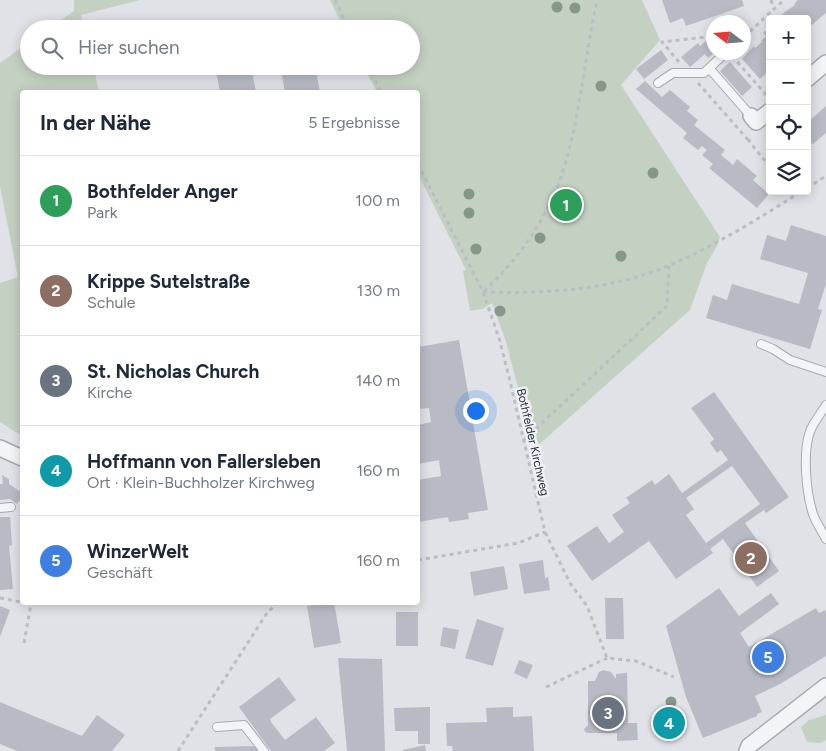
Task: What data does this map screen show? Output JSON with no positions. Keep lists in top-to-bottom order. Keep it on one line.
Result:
{"streets":{"path":["Bothfelder Kirchweg"]},"north":"left","page":{"map_buttons":["+","−"],"search":"Hier suchen","heading":["In der Nähe","5 Ergebnisse"],"list":[{"mark":"1","name":"Bothfelder Anger","note":"Park","value":"100 m"},{"mark":"2","name":"Krippe Sutelstraße","note":"Schule","value":"130 m"},{"mark":"3","name":"St. Nicholas Church","note":"Kirche","value":"140 m"},{"mark":"4","name":"Hoffmann von Fallersleben","note":"Ort · Klein-Buchholzer Kirchweg","value":"160 m"},{"mark":"5","name":"WinzerWelt","note":"Geschäft","value":"160 m"}],"pins":["1","2","5","3","4"]}}
